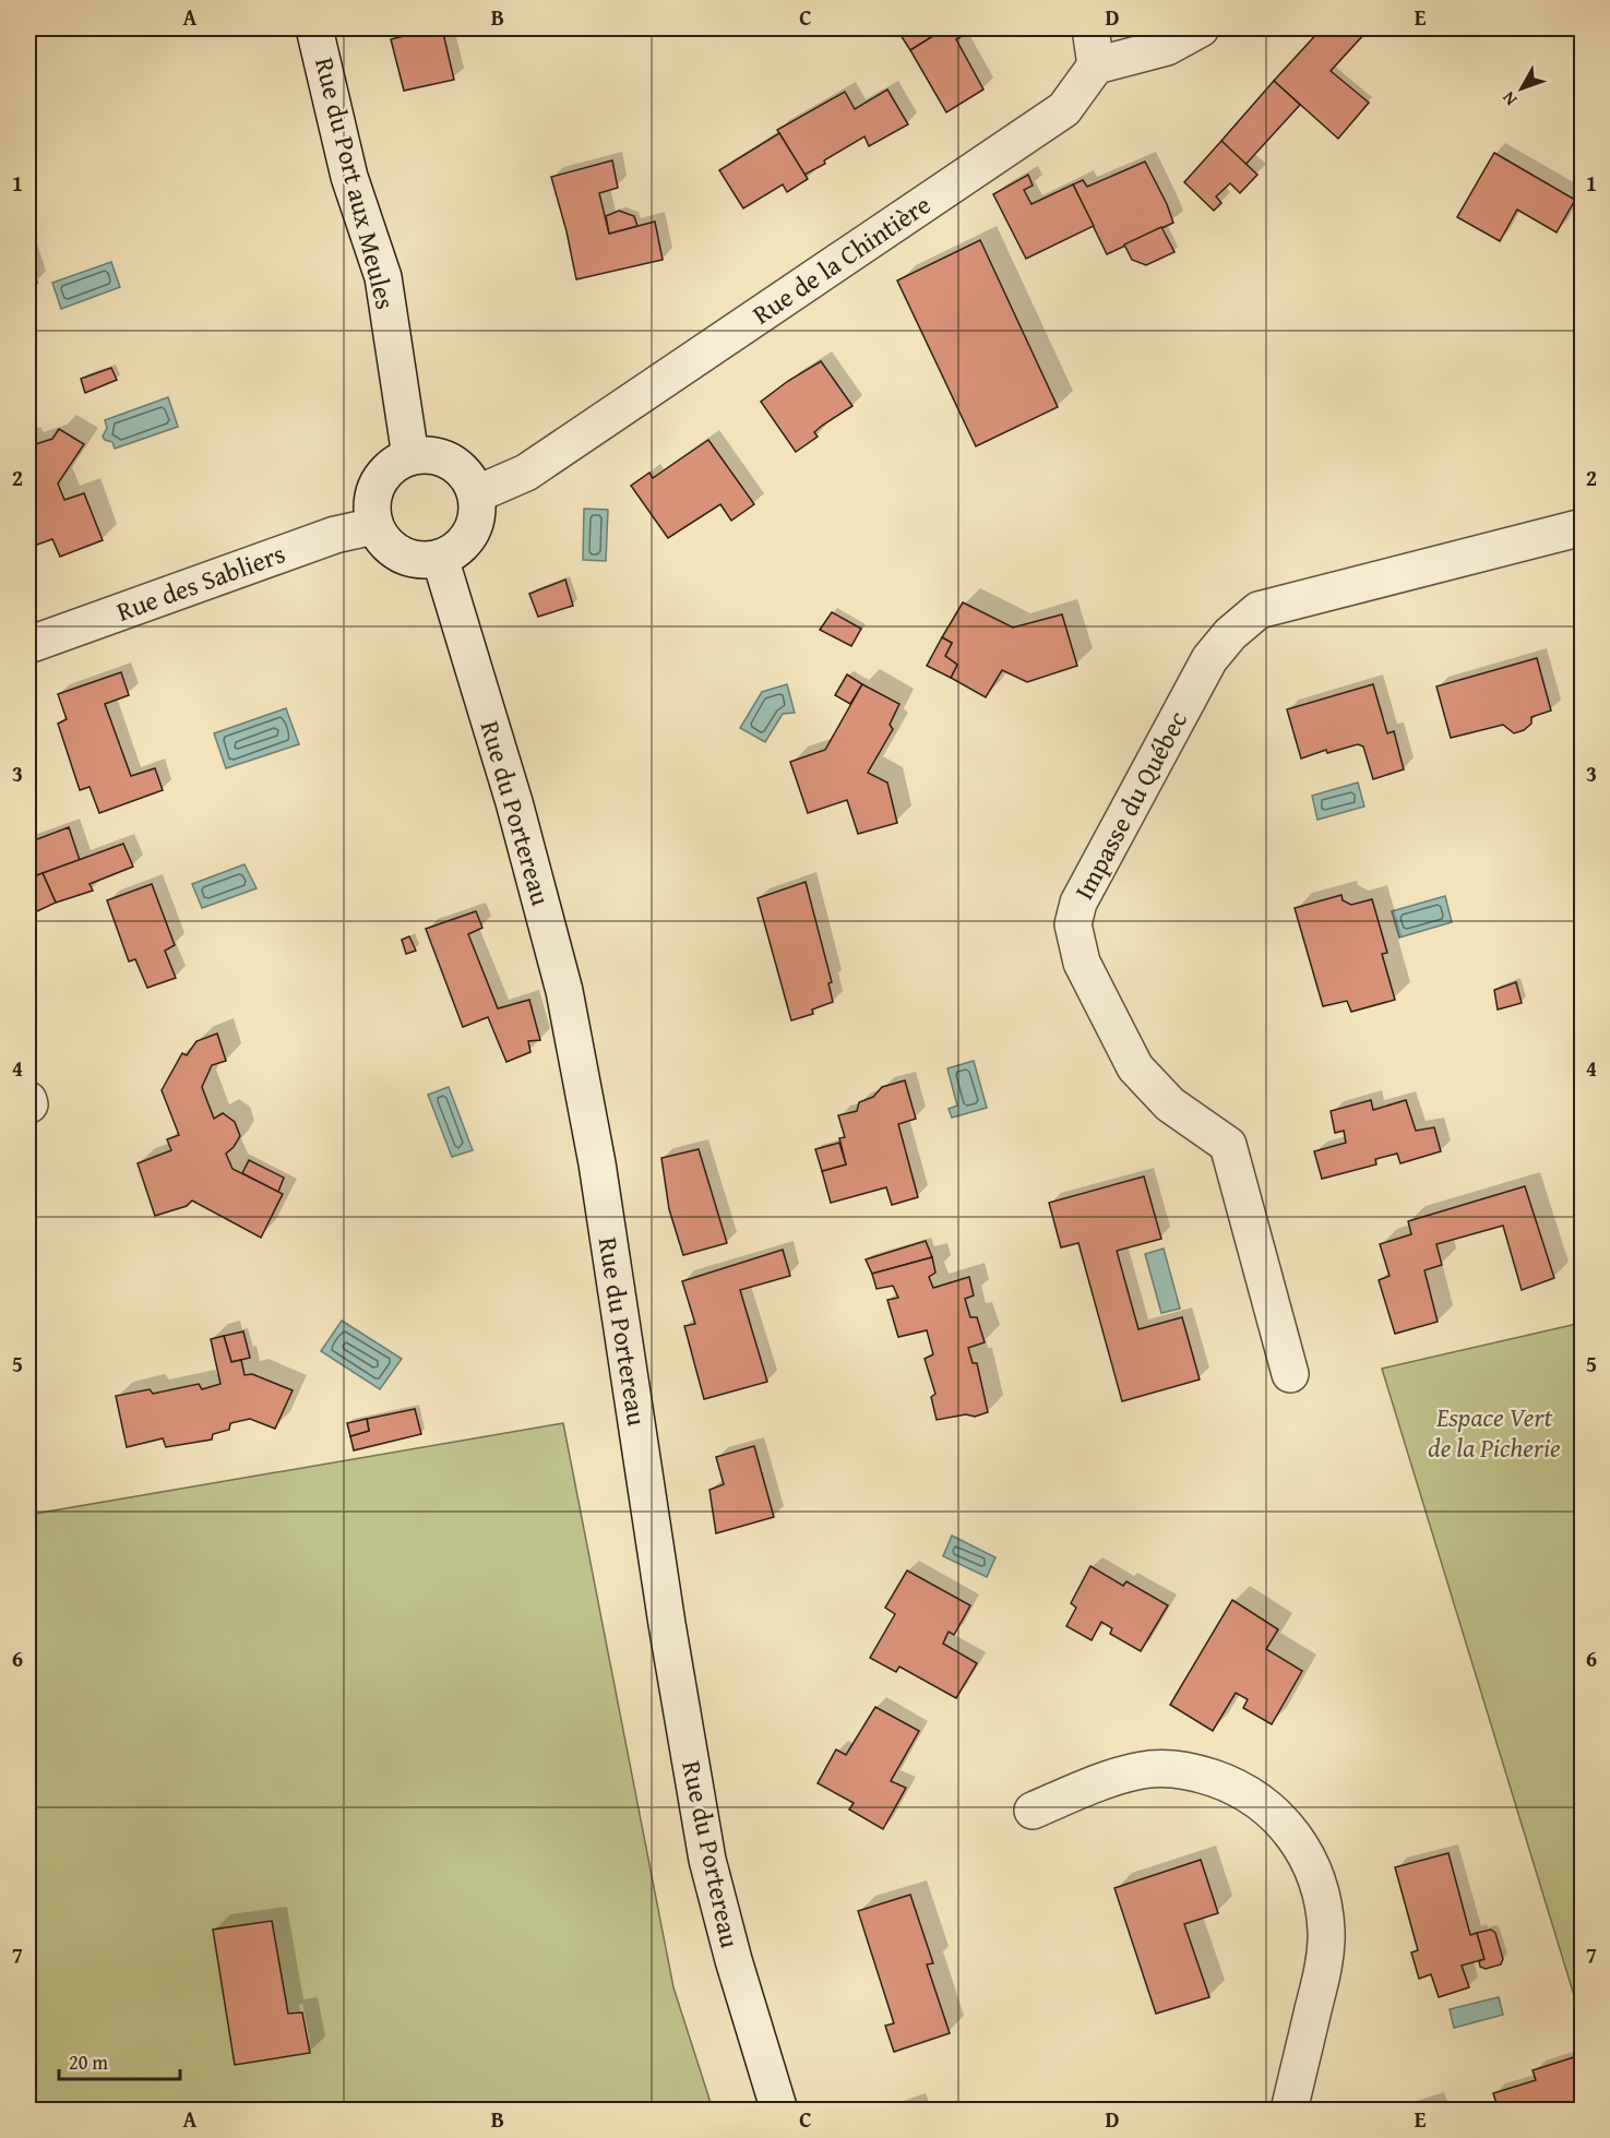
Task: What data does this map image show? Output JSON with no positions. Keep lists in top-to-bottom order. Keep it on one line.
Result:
{"streets":{"street":["Rue du Port aux Meules","Rue de la Chintière","Rue des Sabliers","Impasse du Québec","Rue du Portereau"]},"crossings":[["Rue du Port aux Meules","Rue de la Chintière"],["Rue du Port aux Meules","Rue des Sabliers"],["Rue du Port aux Meules","Rue du Portereau"],["Rue de la Chintière","Rue des Sabliers"],["Rue de la Chintière","Rue du Portereau"],["Rue des Sabliers","Rue du Portereau"]],"parks":["Espace Vert de la Picherie"],"scale_bar":"20 m","north":"bottom left","grid":{"columns":["A","B","C","D","E"],"rows":["1","2","3","4","5","6","7"]}}
